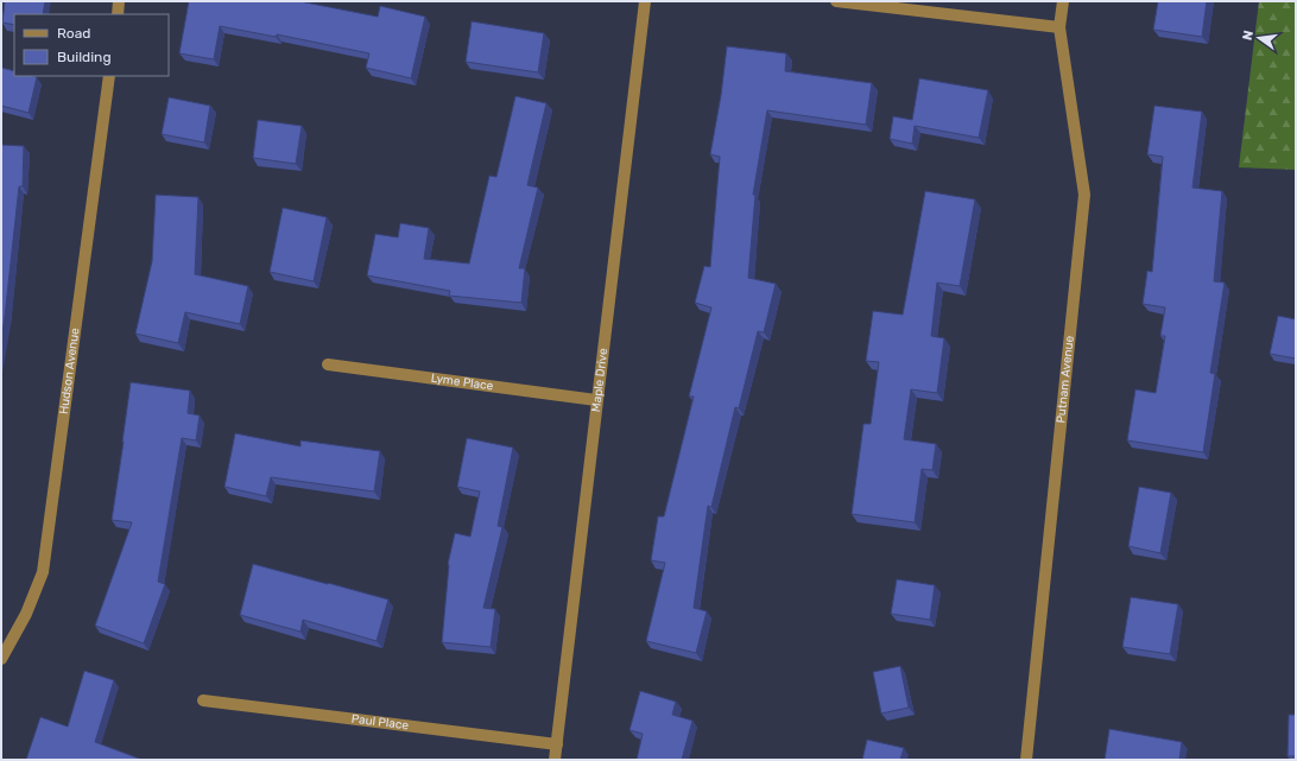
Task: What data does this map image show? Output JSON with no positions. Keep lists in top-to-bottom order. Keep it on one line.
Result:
{"streets":{"street":["Hudson Avenue","Maple Drive","Putnam Avenue","Lyme Place","Paul Place"]},"crossings":[["Maple Drive","Lyme Place"],["Maple Drive","Paul Place"]],"legend":["Road","Building"],"north":"left"}
